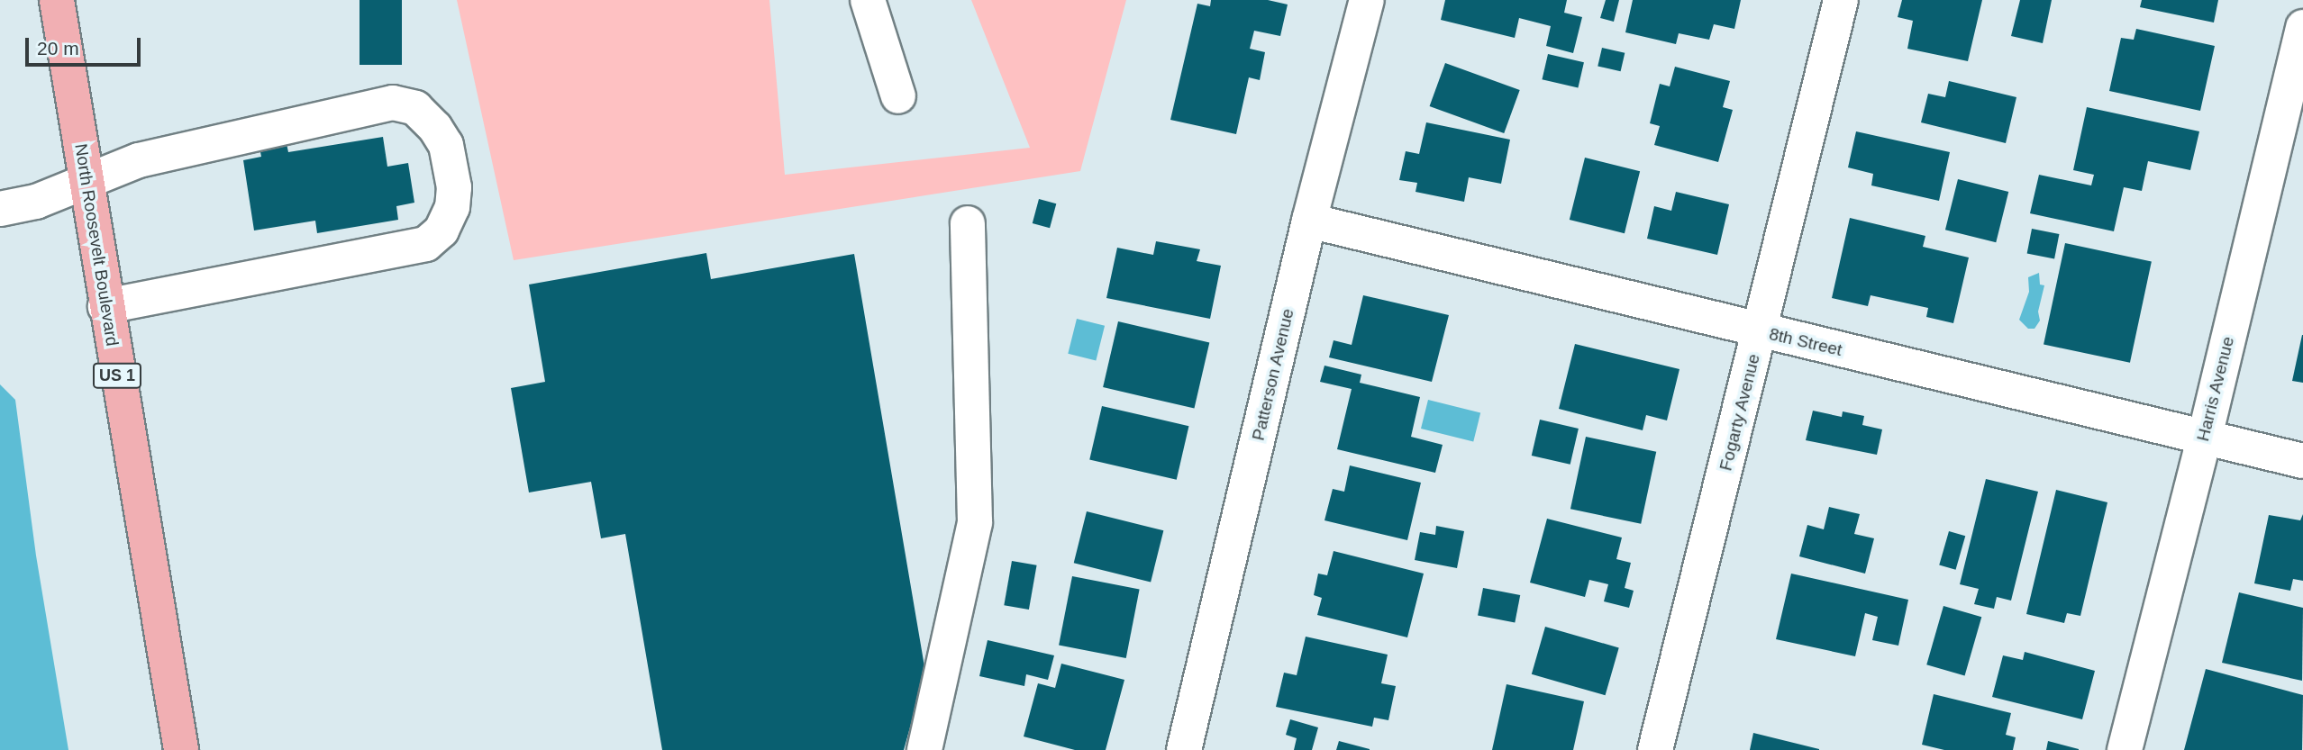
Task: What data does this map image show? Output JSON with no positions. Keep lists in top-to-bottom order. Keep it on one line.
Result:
{"streets":{"main road":["North Roosevelt Boulevard","US 1"],"street":["8th Street","Patterson Avenue","Harris Avenue","Fogarty Avenue"]},"crossings":[["8th Street","Patterson Avenue"],["8th Street","Harris Avenue"],["8th Street","Fogarty Avenue"]],"scale_bar":"20 m"}
